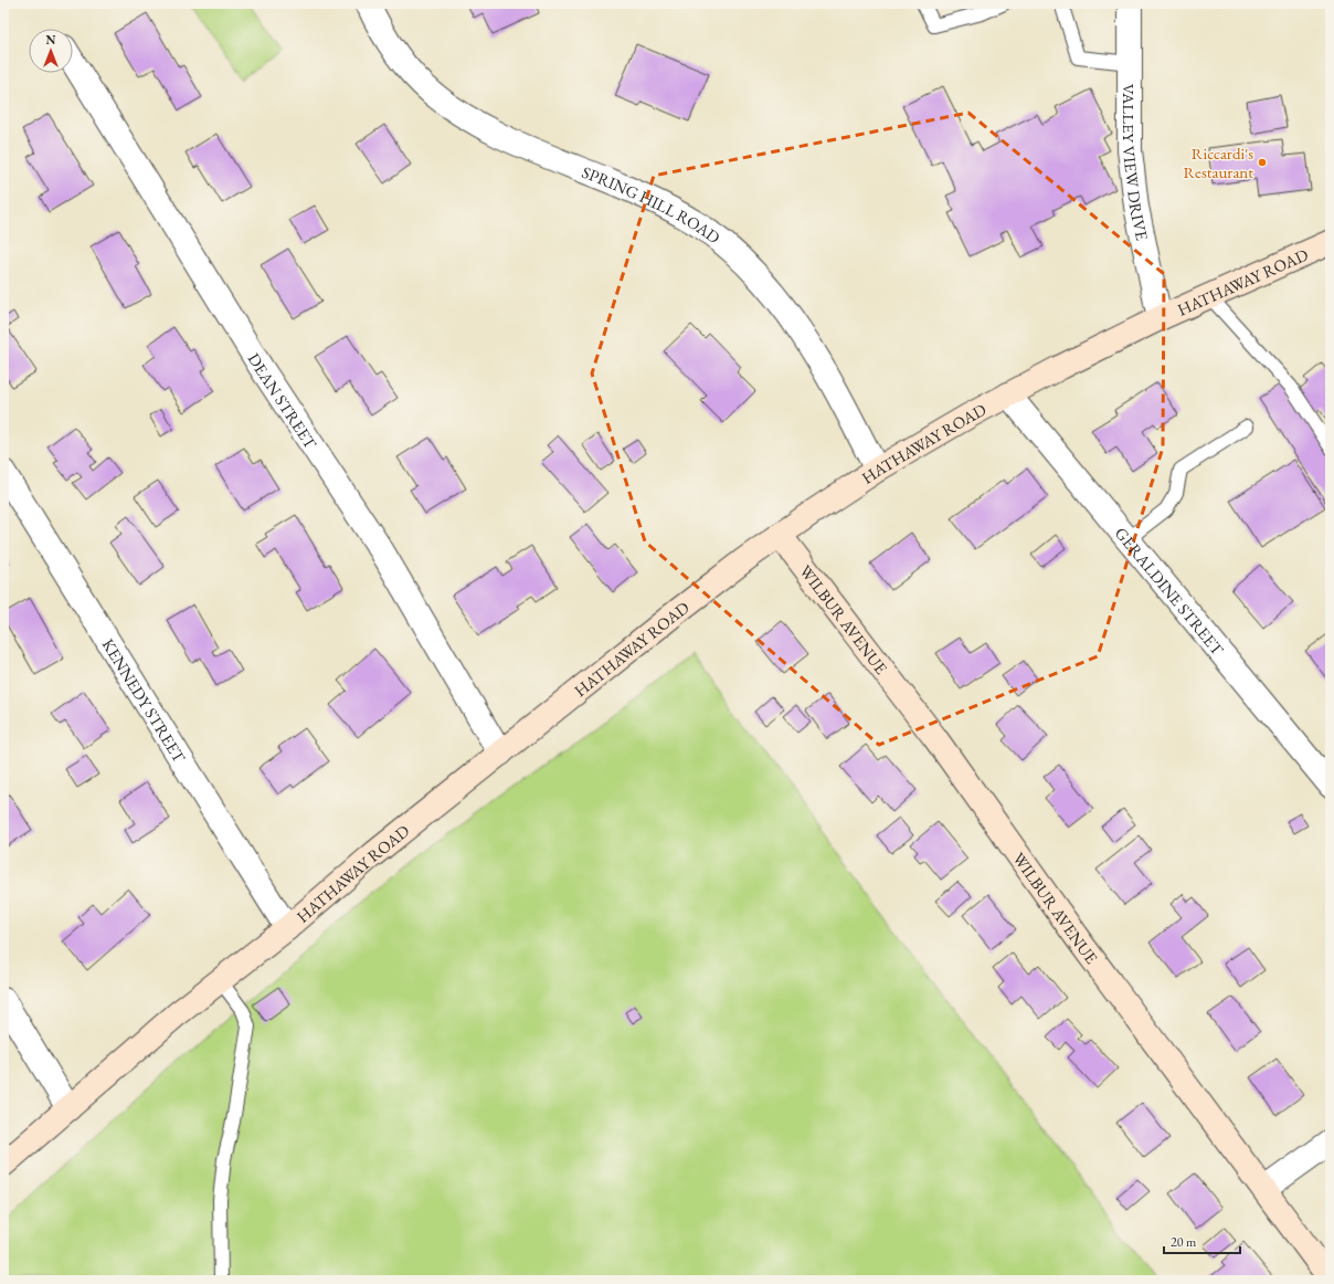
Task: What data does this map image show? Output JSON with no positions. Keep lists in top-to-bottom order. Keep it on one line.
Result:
{"streets":{"main road":["HATHAWAY ROAD","WILBUR AVENUE"],"street":["VALLEY VIEW DRIVE","SPRING HILL ROAD","DEAN STREET","GERALDINE STREET","KENNEDY STREET"]},"crossings":[["VALLEY VIEW DRIVE","HATHAWAY ROAD"],["SPRING HILL ROAD","HATHAWAY ROAD"],["HATHAWAY ROAD","DEAN STREET"],["HATHAWAY ROAD","GERALDINE STREET"],["HATHAWAY ROAD","WILBUR AVENUE"],["HATHAWAY ROAD","KENNEDY STREET"]],"places":["Riccardi's Restaurant"],"scale_bar":"20 m","north":"top"}
